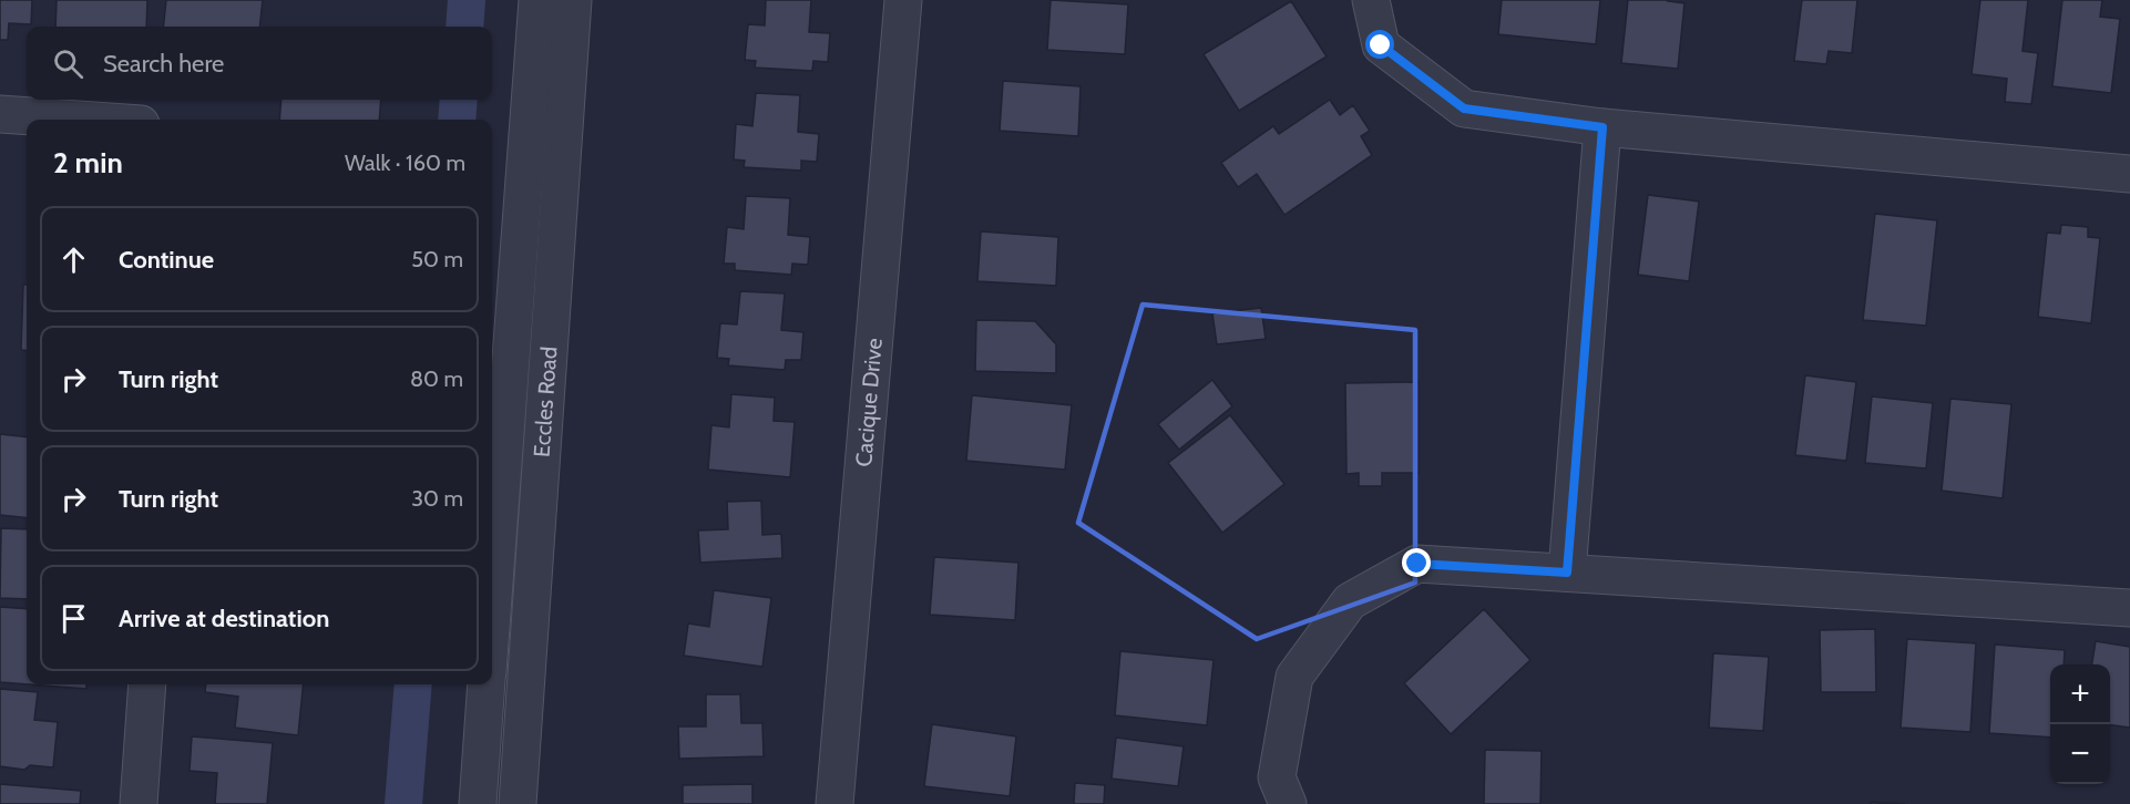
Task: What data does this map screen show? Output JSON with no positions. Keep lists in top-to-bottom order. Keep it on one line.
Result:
{"streets":{"street":["Eccles Road","Cacique Drive"]},"page":{"search":"Search here","heading":["2 min","Walk · 160 m"],"list":[["Continue","50 m"],["Turn right","80 m"],["Turn right","30 m"],"Arrive at destination"],"map_buttons":["+","−"]}}
